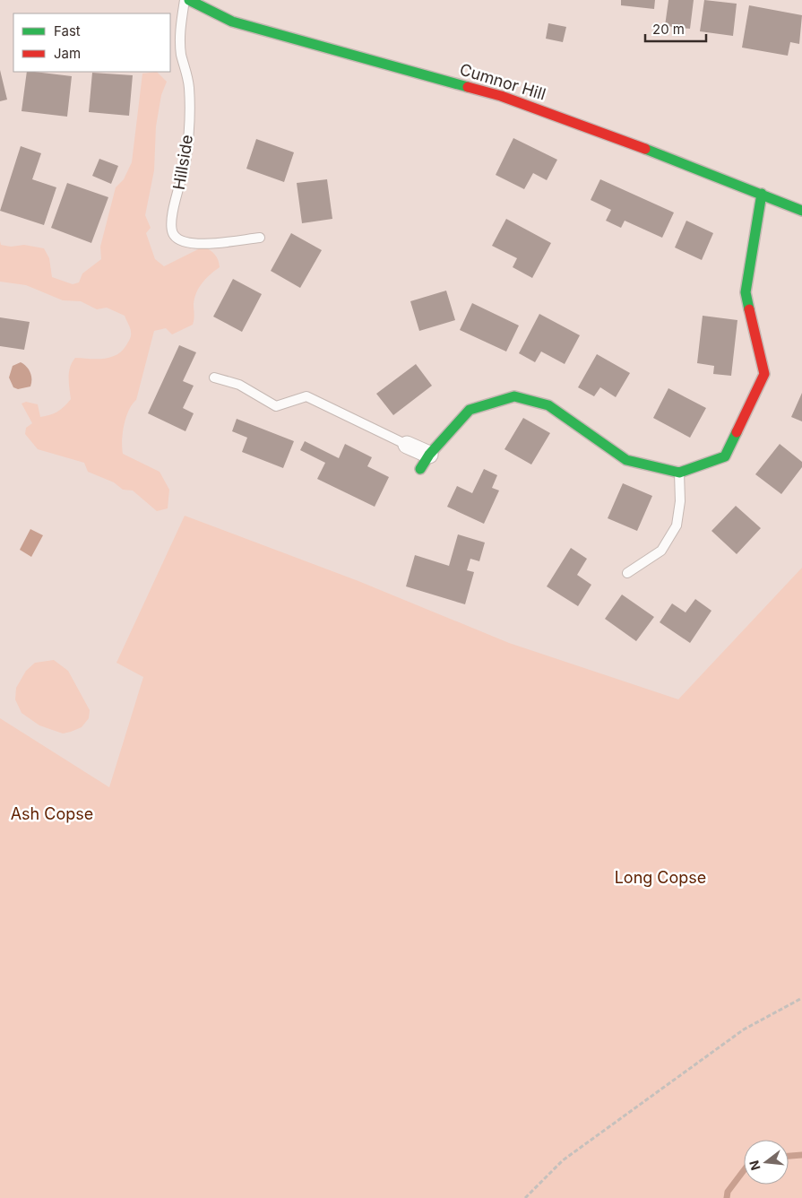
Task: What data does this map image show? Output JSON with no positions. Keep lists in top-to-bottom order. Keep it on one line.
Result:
{"streets":{"street":["Cumnor Hill"],"lane":["Hillside"]},"parks":["Ash Copse","Long Copse"],"legend":["Fast","Jam"],"scale_bar":"20 m","north":"left"}
